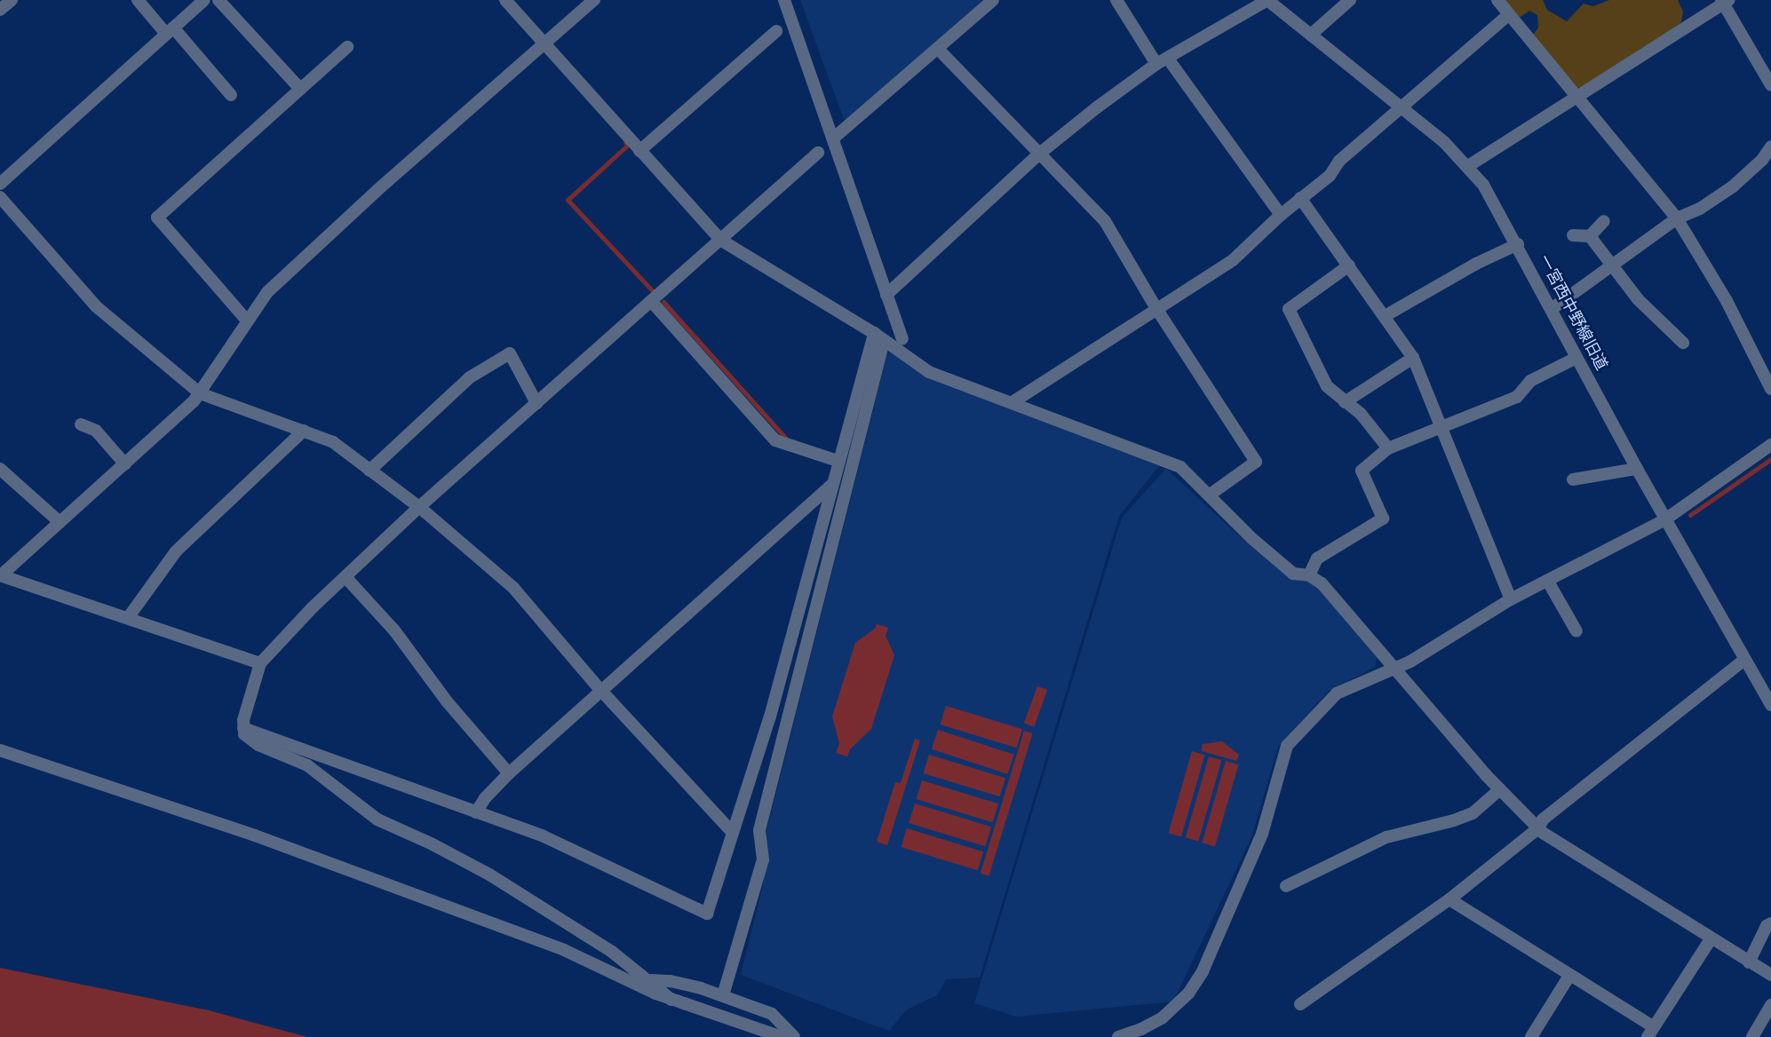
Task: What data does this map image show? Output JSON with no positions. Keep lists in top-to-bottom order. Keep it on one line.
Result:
{"streets":{"street":["一宮西中野線旧道"]}}
